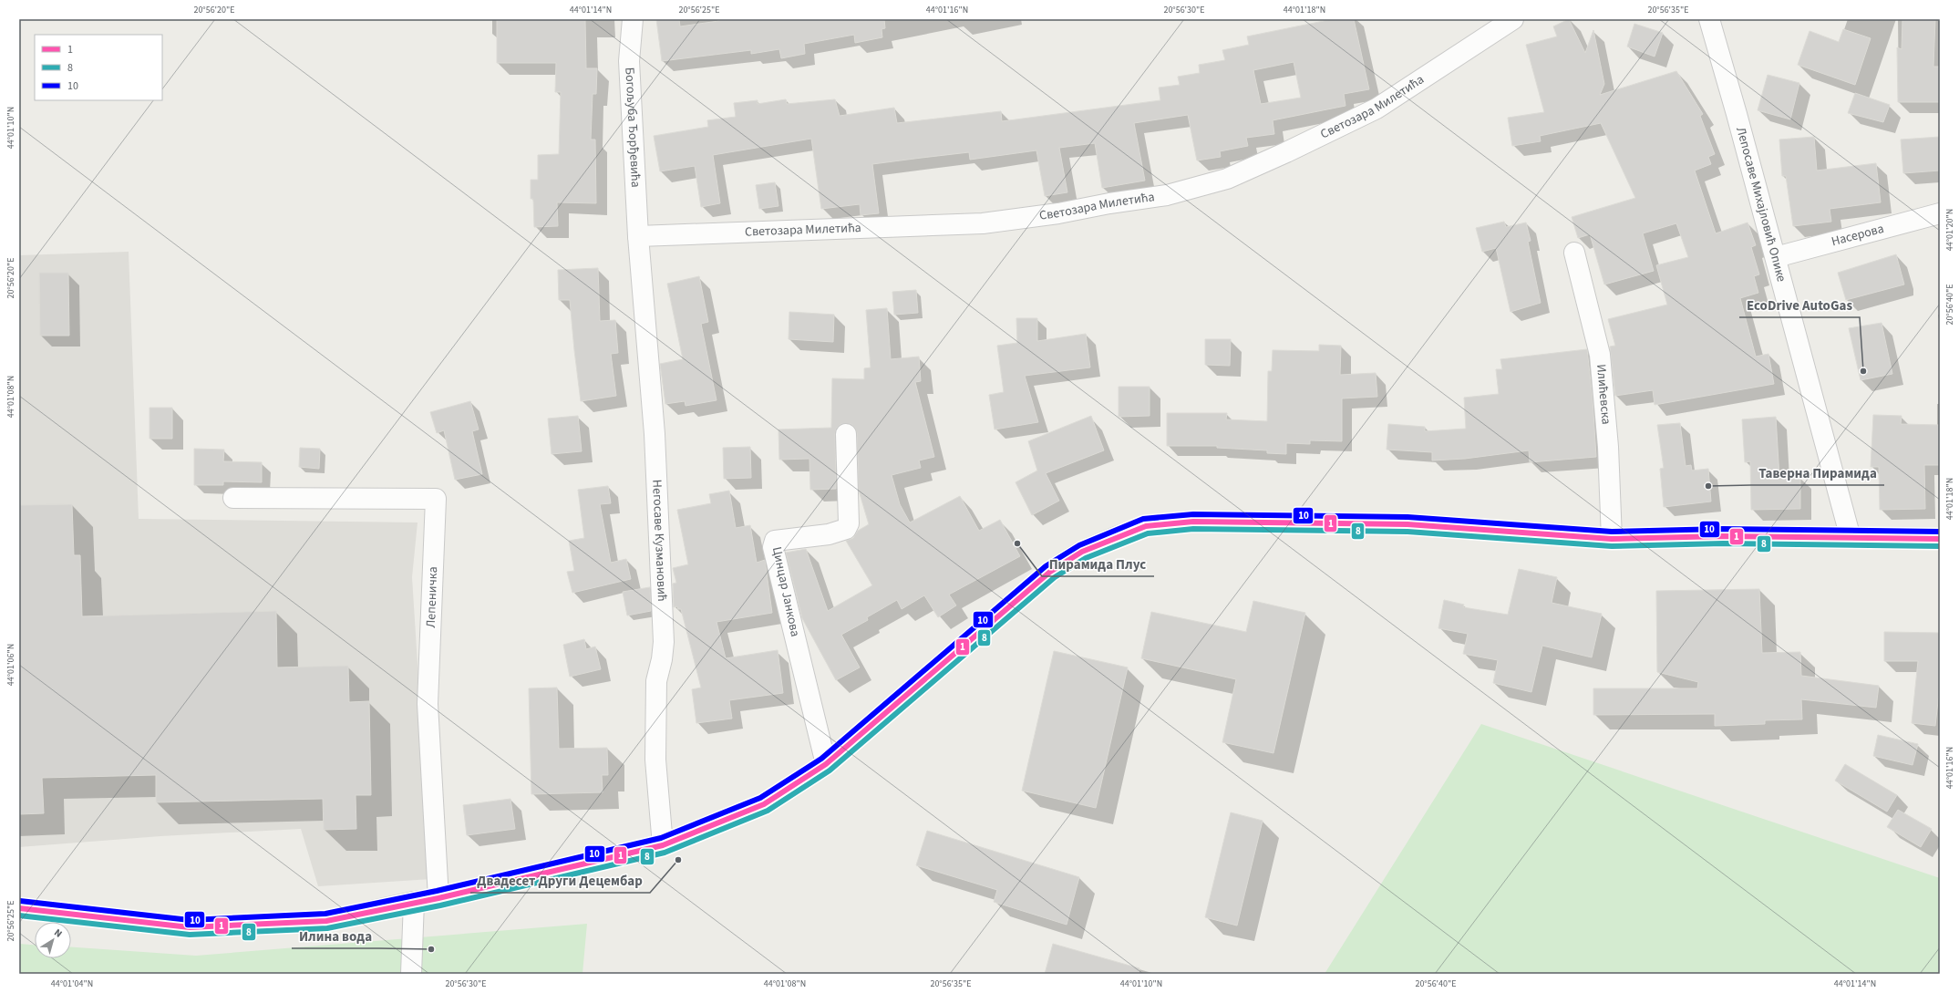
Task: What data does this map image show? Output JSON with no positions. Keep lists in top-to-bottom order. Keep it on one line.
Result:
{"streets":{"street":["Светозара Милетића","Богољуба Ђорђевића","Лепосаве Михајловић Опике","Насерова","Илићевска","Негосаве Кузмановић","Цинцар Јанкова","Лепеничка"]},"crossings":[["Светозара Милетића","Богољуба Ђорђевића"],["Светозара Милетића","Негосаве Кузмановић"],["Богољуба Ђорђевића","Негосаве Кузмановић"],["Лепосаве Михајловић Опике","Насерова"]],"places":["EcoDrive AutoGas","Таверна Пирамида","Пирамида Плус","Двадесет Други Децембар","Илина вода"],"lines":["transit line 10","transit line 1","transit line 8"],"legend":["1","8","10"],"north":"top right","coordinates":["20°56'20\"E","44°01'14\"N","20°56'25\"E","44°01'16\"N","20°56'30\"E","44°01'18\"N","20°56'35\"E","44°01'10\"N","44°01'20\"N","20°56'40\"E","44°01'08\"N","44°01'06\"N","44°01'04\"N"]}
